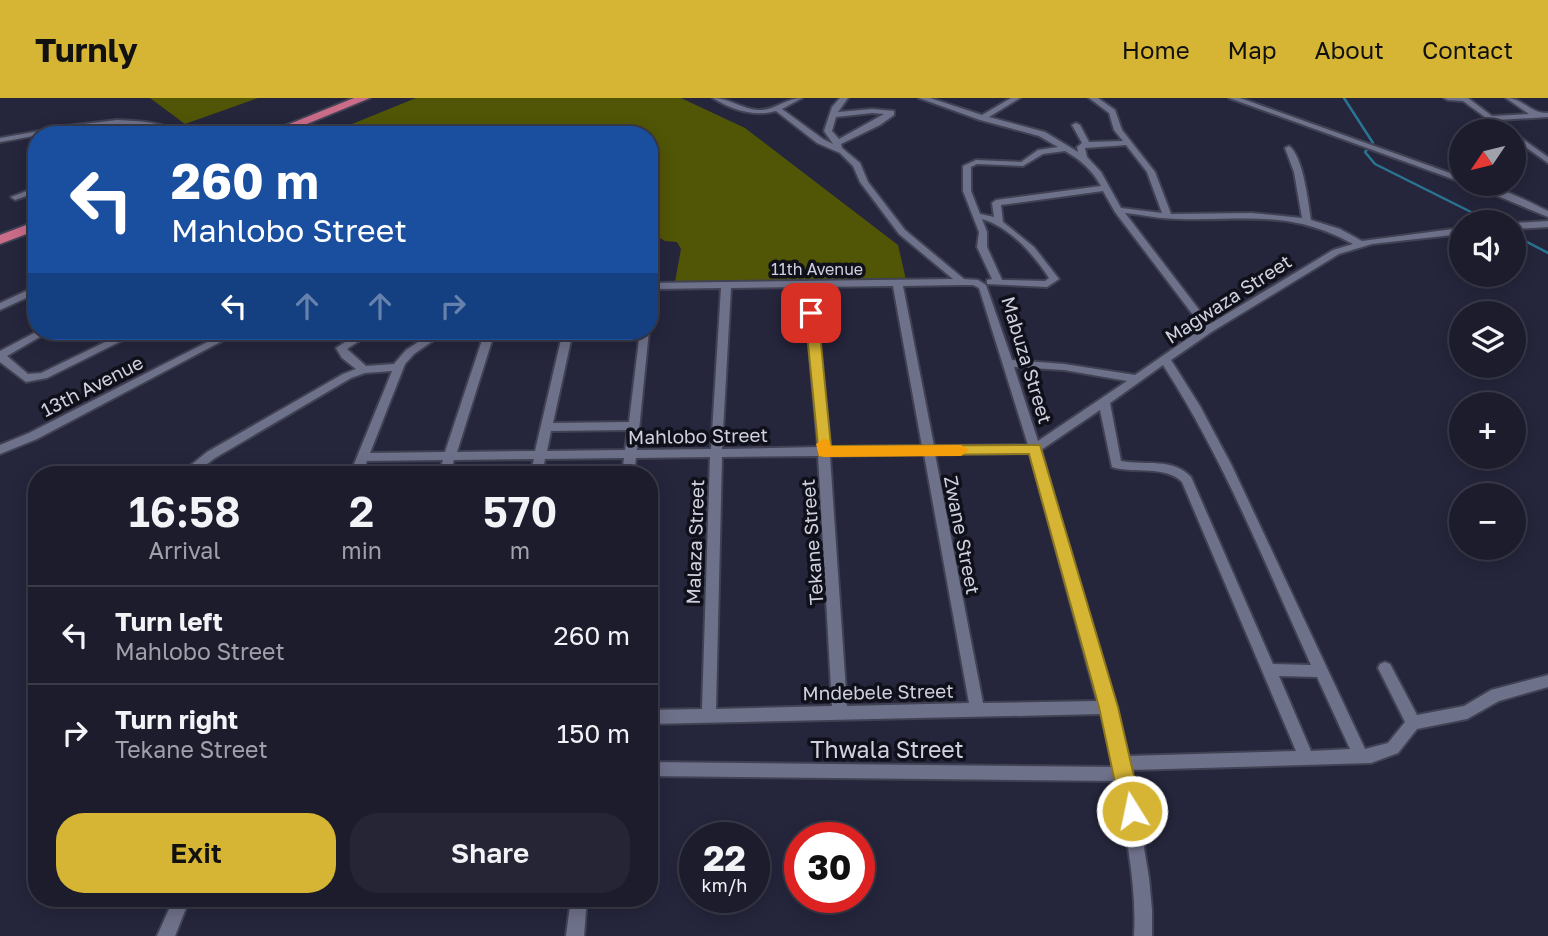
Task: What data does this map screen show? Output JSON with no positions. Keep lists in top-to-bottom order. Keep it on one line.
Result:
{"streets":{"street":["11th Avenue","Magwaza Street","Mabuza Street","13th Avenue","Mahlobo Street","Zwane Street","Malaza Street","Tekane Street","Mndebele Street","Thwala Street"]},"crossings":[["11th Avenue","Mabuza Street"],["11th Avenue","Zwane Street"],["11th Avenue","Malaza Street"],["11th Avenue","Tekane Street"],["Magwaza Street","Mabuza Street"],["Magwaza Street","Mahlobo Street"],["Mabuza Street","Mahlobo Street"],["Mabuza Street","Mndebele Street"],["Mabuza Street","Thwala Street"],["Mahlobo Street","Zwane Street"],["Mahlobo Street","Malaza Street"],["Mahlobo Street","Tekane Street"],["Zwane Street","Mndebele Street"],["Malaza Street","Mndebele Street"],["Tekane Street","Mndebele Street"]],"north":"bottom left","page":{"header":"Turnly","nav":["Home","Map","About","Contact"],"map_buttons":["+","−"],"turn":["260 m","Mahlobo Street"],"eta":["16:58","Arrival","2","min","570","m"],"list":[{"name":"Turn left","note":"Mahlobo Street","value":"260 m"},{"name":"Turn right","note":"Tekane Street","value":"150 m"}],"buttons":["Exit","Share"],"speed":"22 km/h","limit":"30"}}
